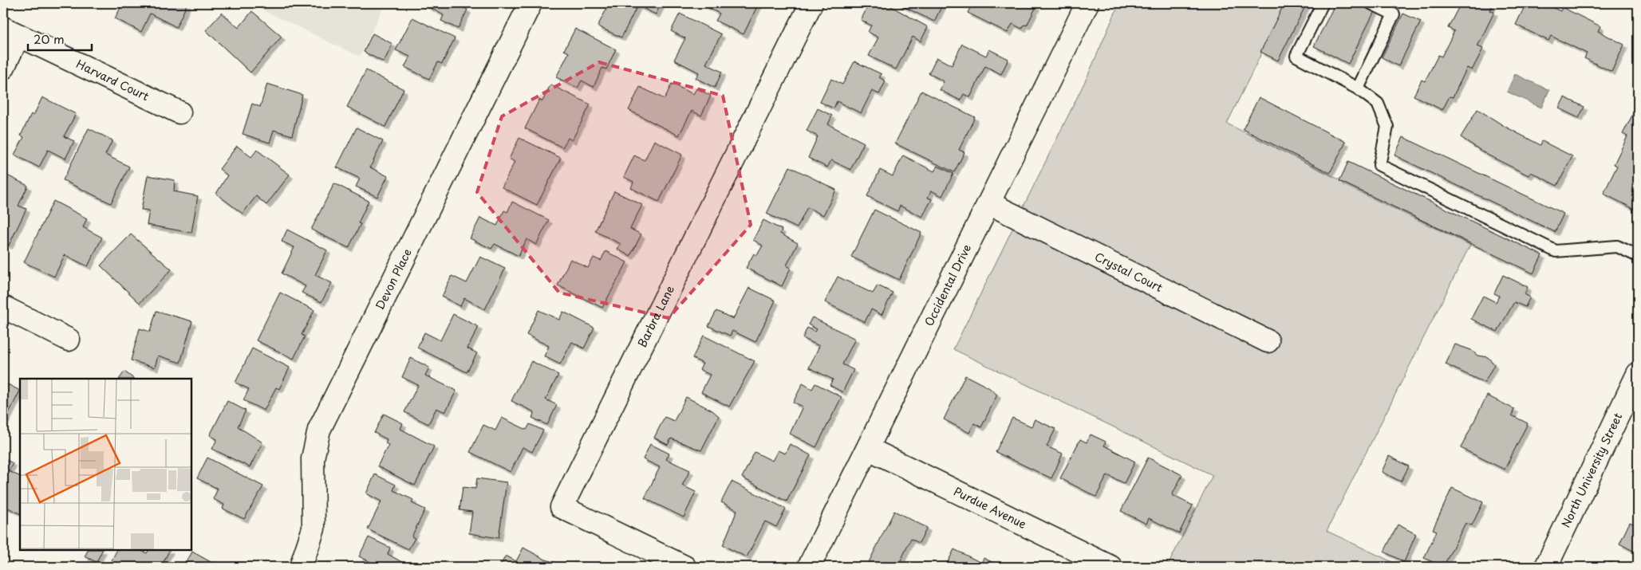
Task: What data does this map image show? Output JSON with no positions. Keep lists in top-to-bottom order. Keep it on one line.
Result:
{"streets":{"street":["Harvard Court","Crystal Court","Devon Place","Occidental Drive","Barbra Lane","North University Street","Purdue Avenue"]},"crossings":[["Crystal Court","Occidental Drive"],["Occidental Drive","Purdue Avenue"]],"scale_bar":"20 m"}
